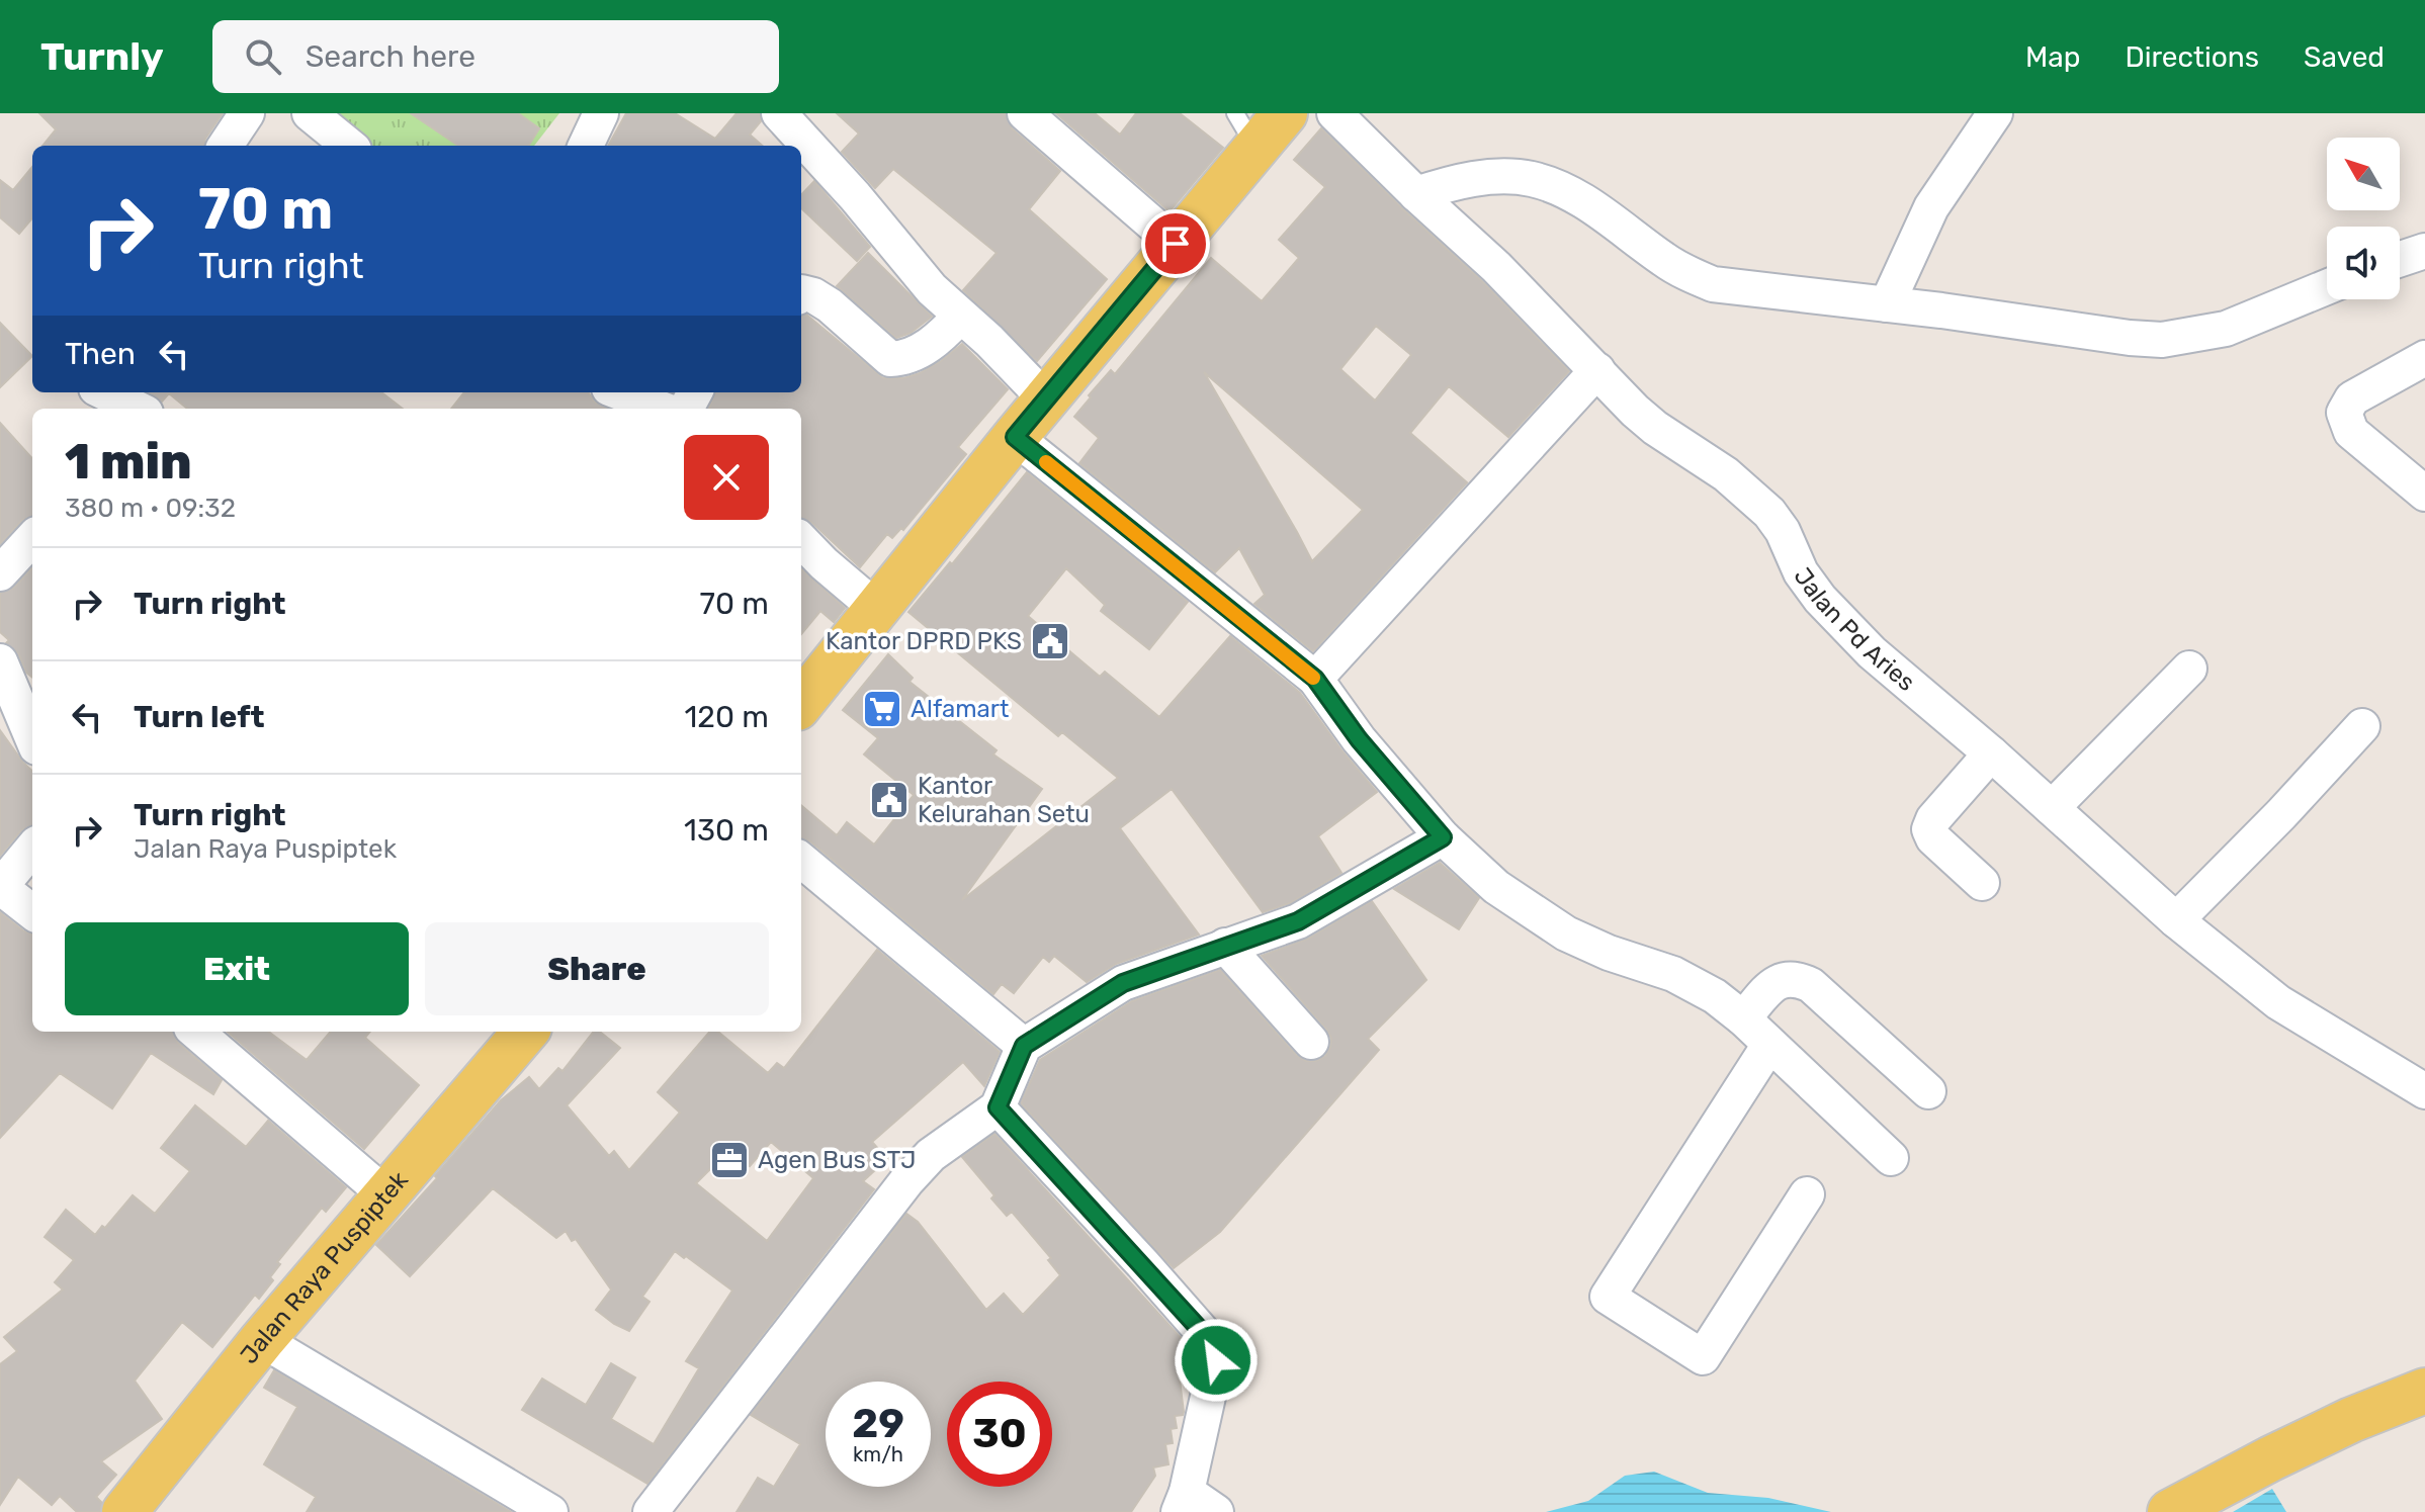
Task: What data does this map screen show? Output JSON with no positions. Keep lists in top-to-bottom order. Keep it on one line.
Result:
{"streets":{"main road":["Jalan Raya Puspiptek"],"street":["Jalan Pd Aries"]},"places":{"public building":["Kantor DPRD PKS","Kantor Kelurahan Setu"],"supermarket":["Alfamart"],"office":["Agen Bus STJ"]},"north":"top left","page":{"header":"Turnly","search":"Search here","nav":["Map","Directions","Saved"],"turn":["70 m","Turn right"],"then":"Then","heading":["1 min","380 m · 09:32"],"list":[{"name":"Turn right","value":"70 m"},{"name":"Turn left","value":"120 m"},{"name":"Turn right","note":"Jalan Raya Puspiptek","value":"130 m"}],"buttons":["Exit","Share"],"speed":"29 km/h","limit":"30"}}
